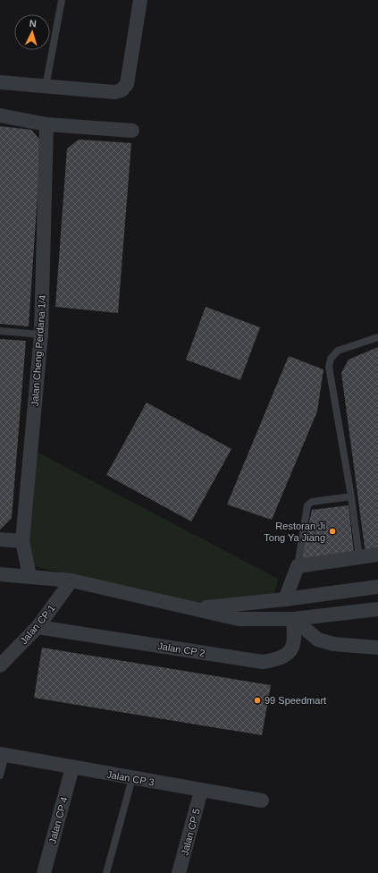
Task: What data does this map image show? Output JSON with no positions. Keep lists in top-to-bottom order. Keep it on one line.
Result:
{"streets":{"street":["Jalan Cheng Perdana 1/4","Jalan CP 1","Jalan CP 2","Jalan CP 3","Jalan CP 4","Jalan CP 5"]},"crossings":[["Jalan CP 1","Jalan CP 2"],["Jalan CP 3","Jalan CP 4"],["Jalan CP 3","Jalan CP 5"]],"places":["Restoran Ji Tong Ya Jiang","99 Speedmart"],"north":"top"}
